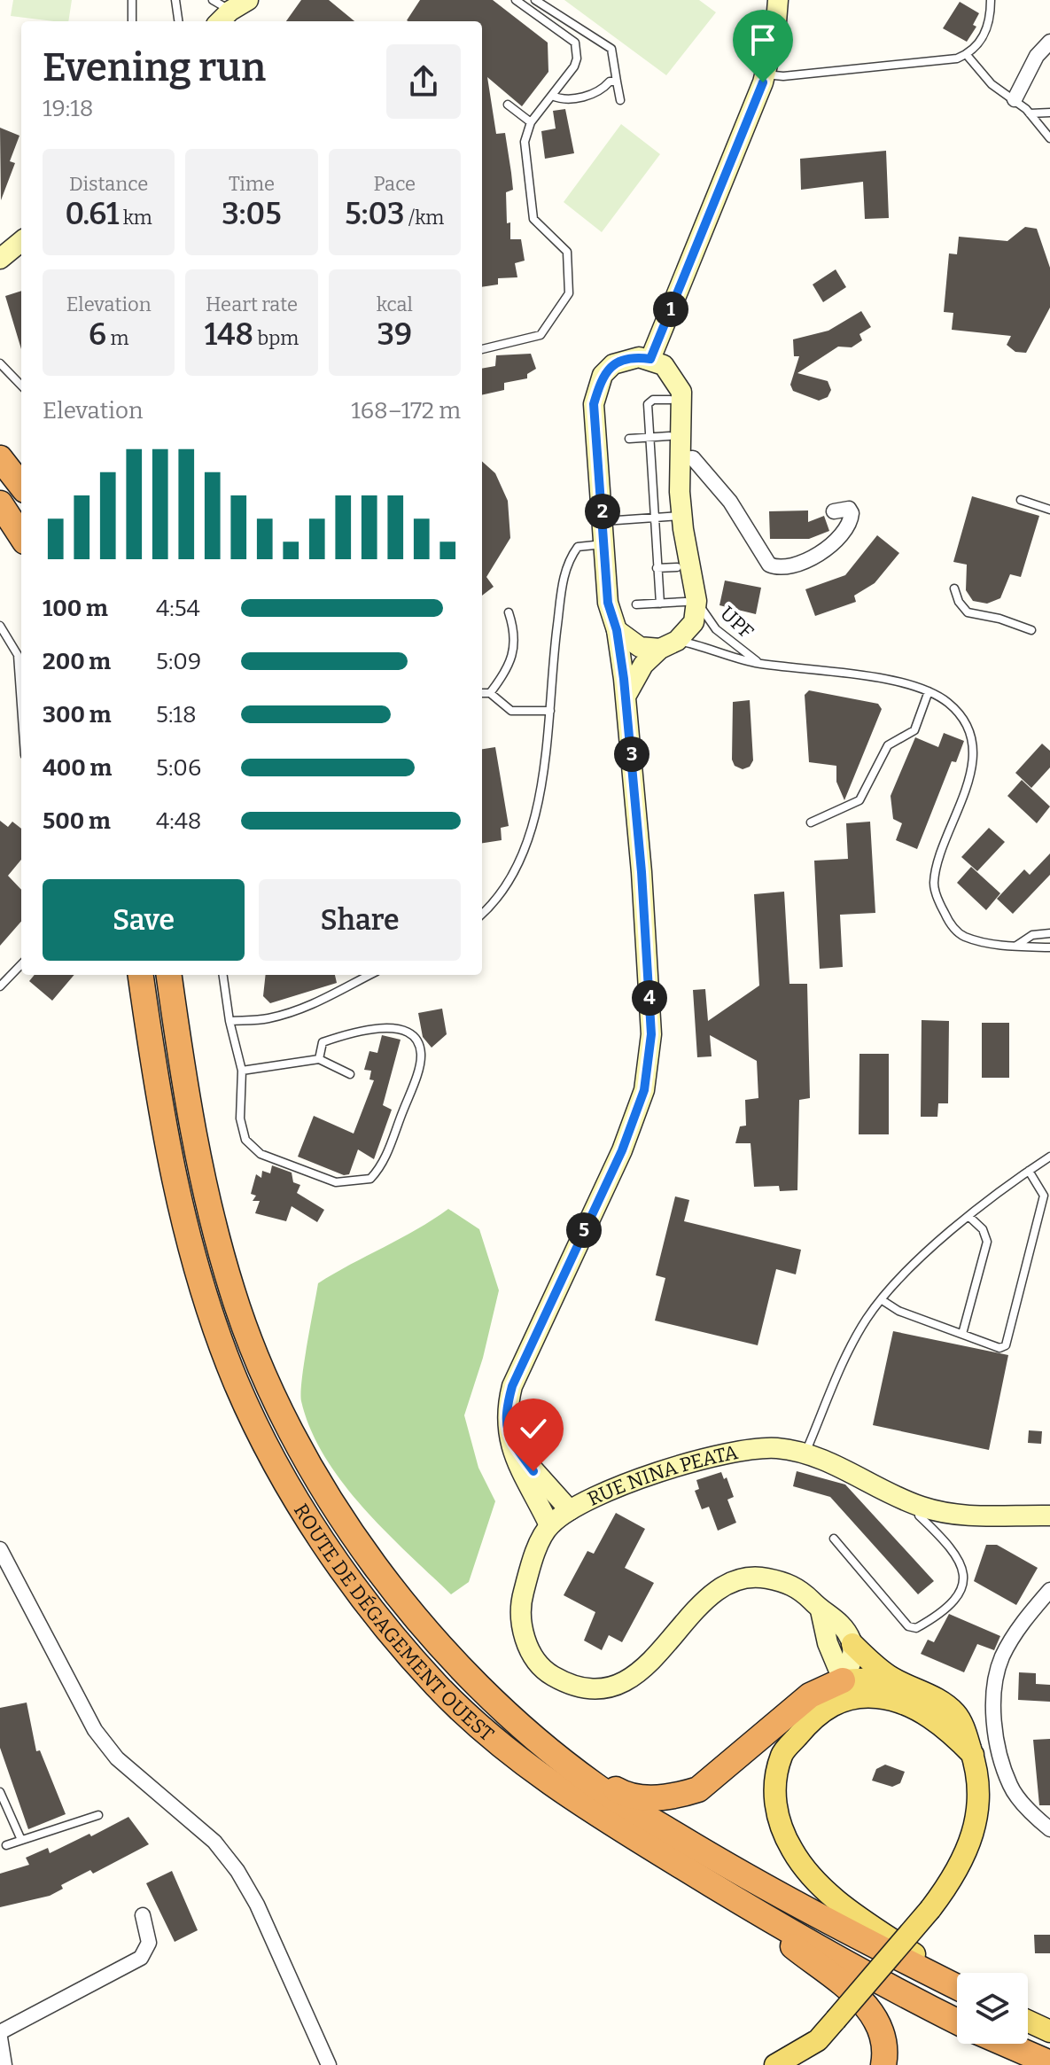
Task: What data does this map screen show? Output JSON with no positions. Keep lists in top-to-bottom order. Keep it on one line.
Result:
{"streets":{"highway":["ROUTE DE DÉGAGEMENT OUEST"],"main road":["RUE NINA PEATA"],"lane":["UPF"]},"page":{"heading":["Evening run","19:18"],"stats":[["Distance","0.61 km"],["Time","3:05"],["Pace","5:03 /km"],["Elevation","6 m"],["Heart rate","148 bpm"],["kcal","39"]],"pins":["1","2","3","4","5"],"chart":["Elevation","168–172 m"],"list":[{"name":"100 m","note":"4:54"},{"name":"200 m","note":"5:09"},{"name":"300 m","note":"5:18"},{"name":"400 m","note":"5:06"},{"name":"500 m","note":"4:48"}],"buttons":["Save","Share"]}}
